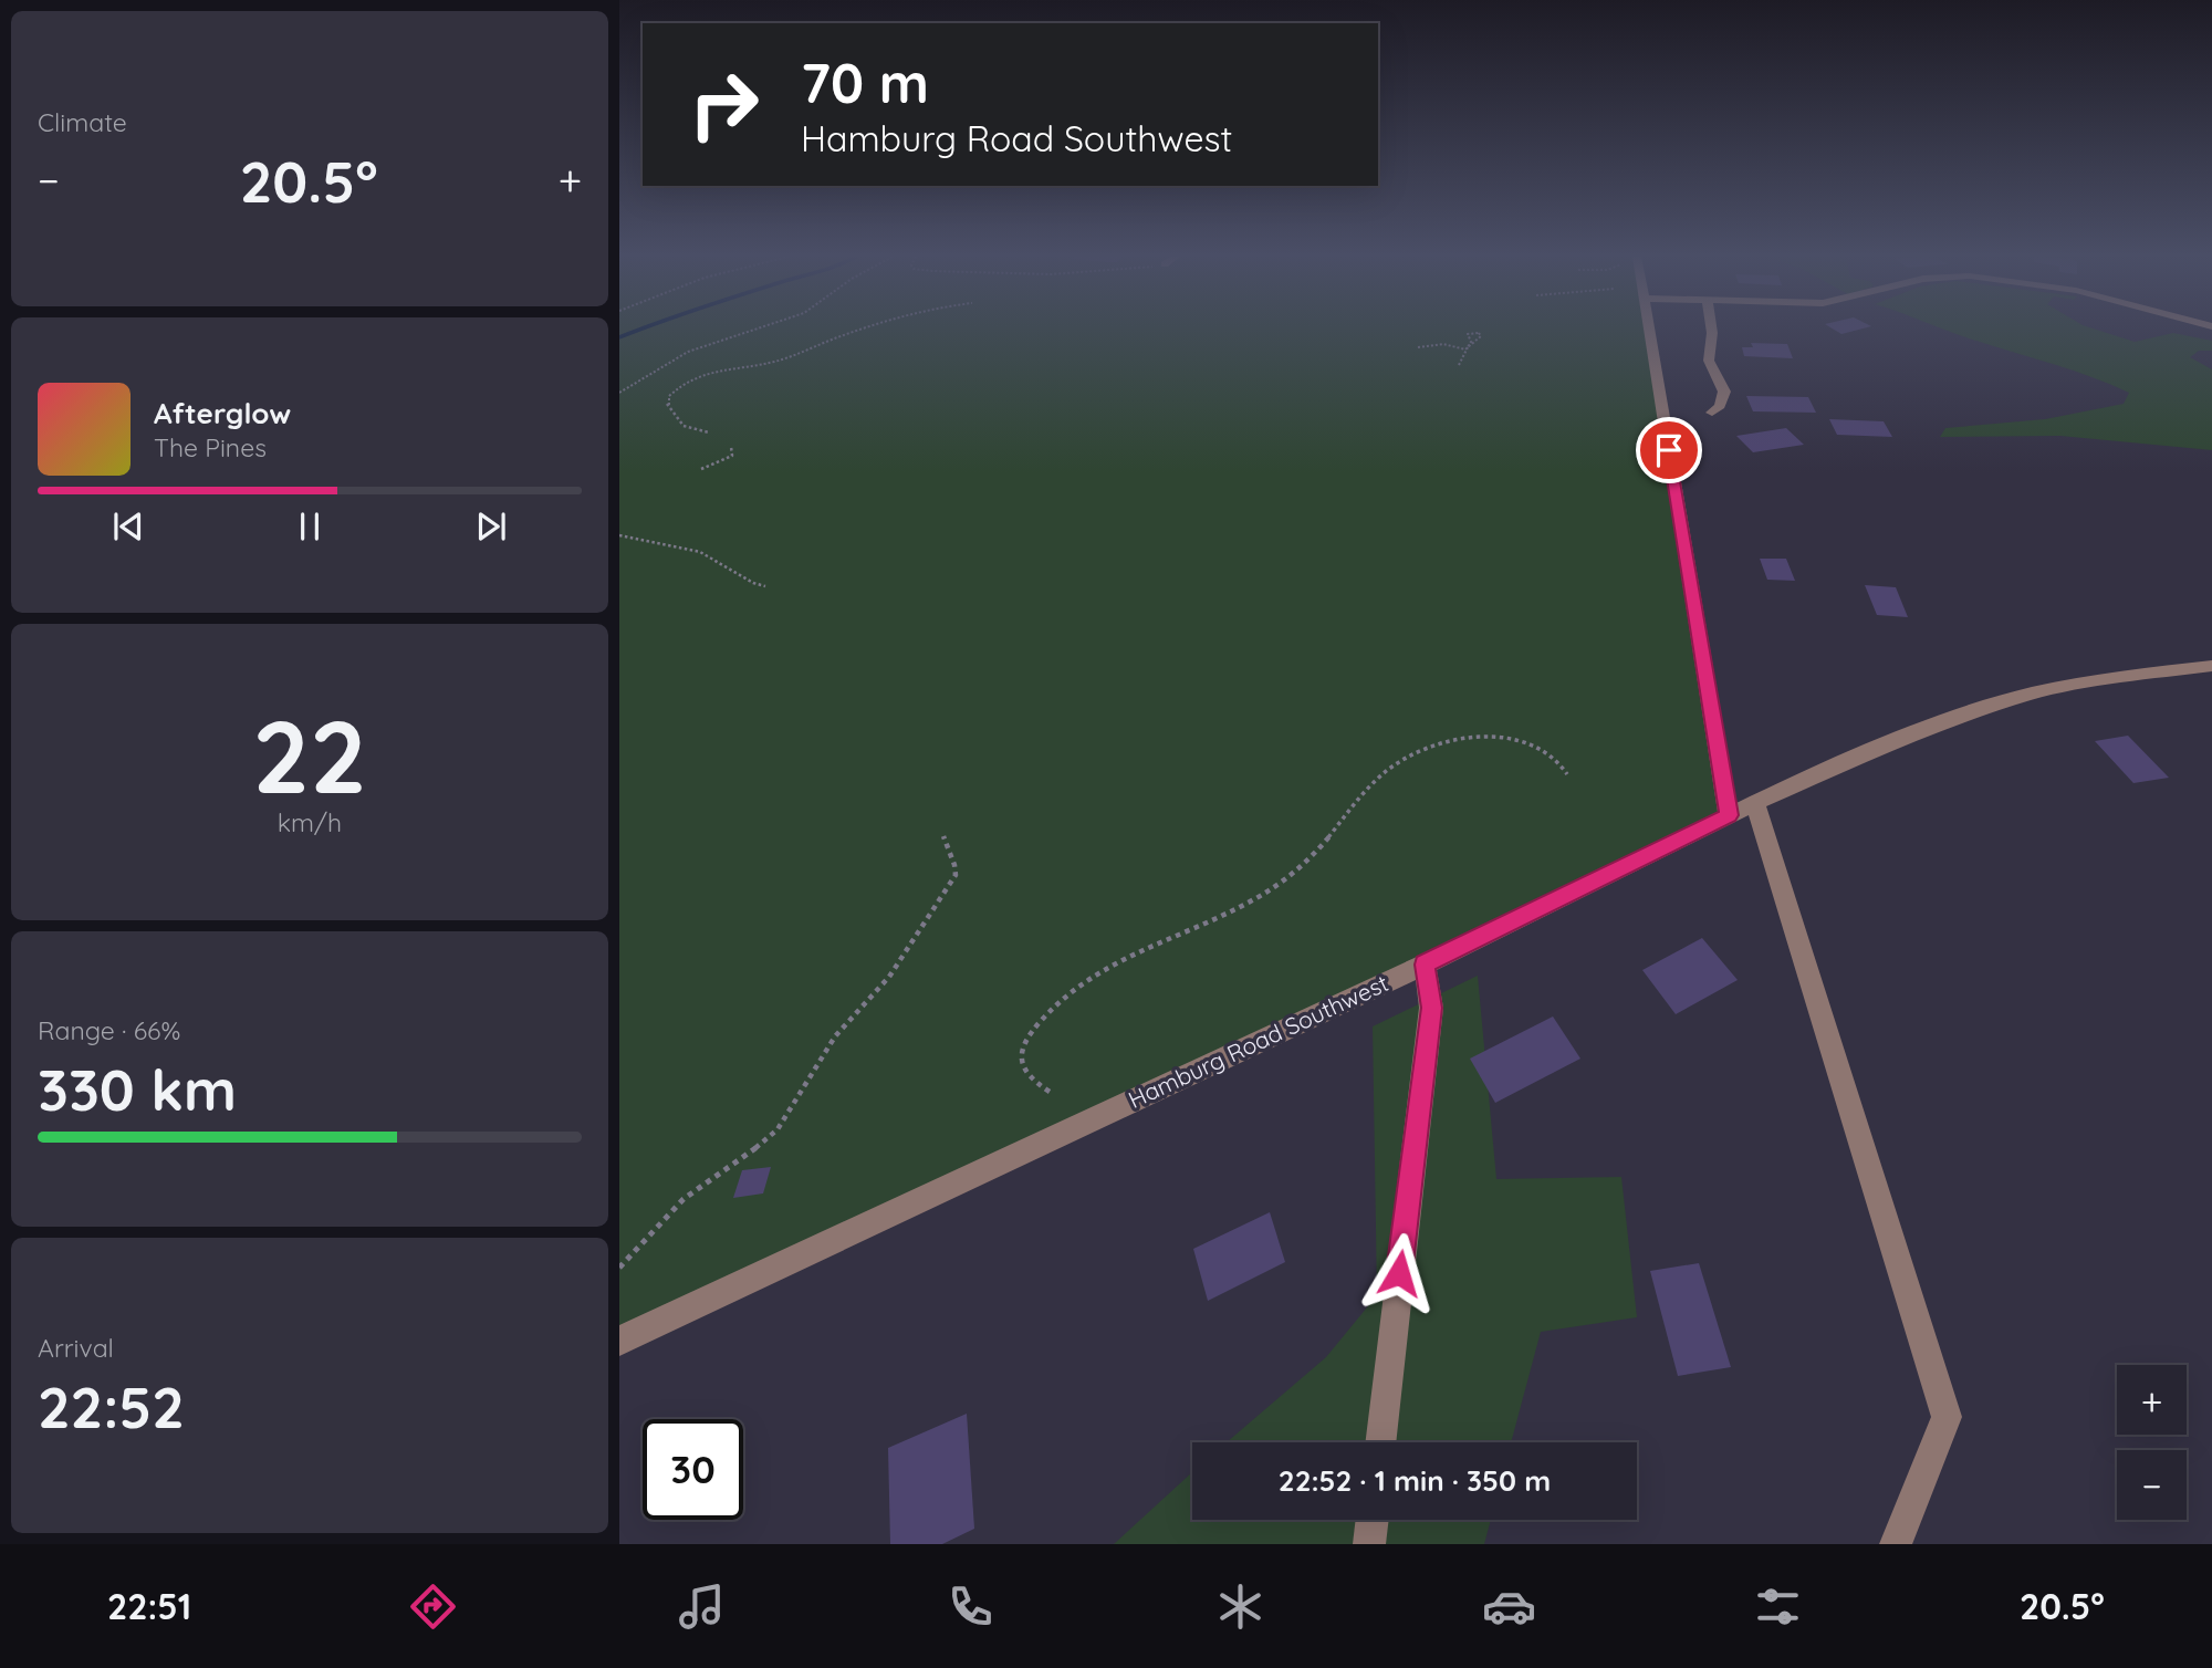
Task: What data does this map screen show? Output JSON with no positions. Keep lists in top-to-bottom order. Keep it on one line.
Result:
{"streets":{"street":["Hamburg Road Southwest"]},"page":{"tile":["Climate",["22","km/h"],["Range · 66%","330 km"],["Arrival","22:52"]],"turn":["70 m","Hamburg Road Southwest"],"heat":["−","20.5°","+"],"song":["Afterglow","The Pines"],"map_buttons":["+","−"],"limit":"30","trip":"22:52 · 1 min · 350 m","tabs":["22:51","20.5°"]}}
